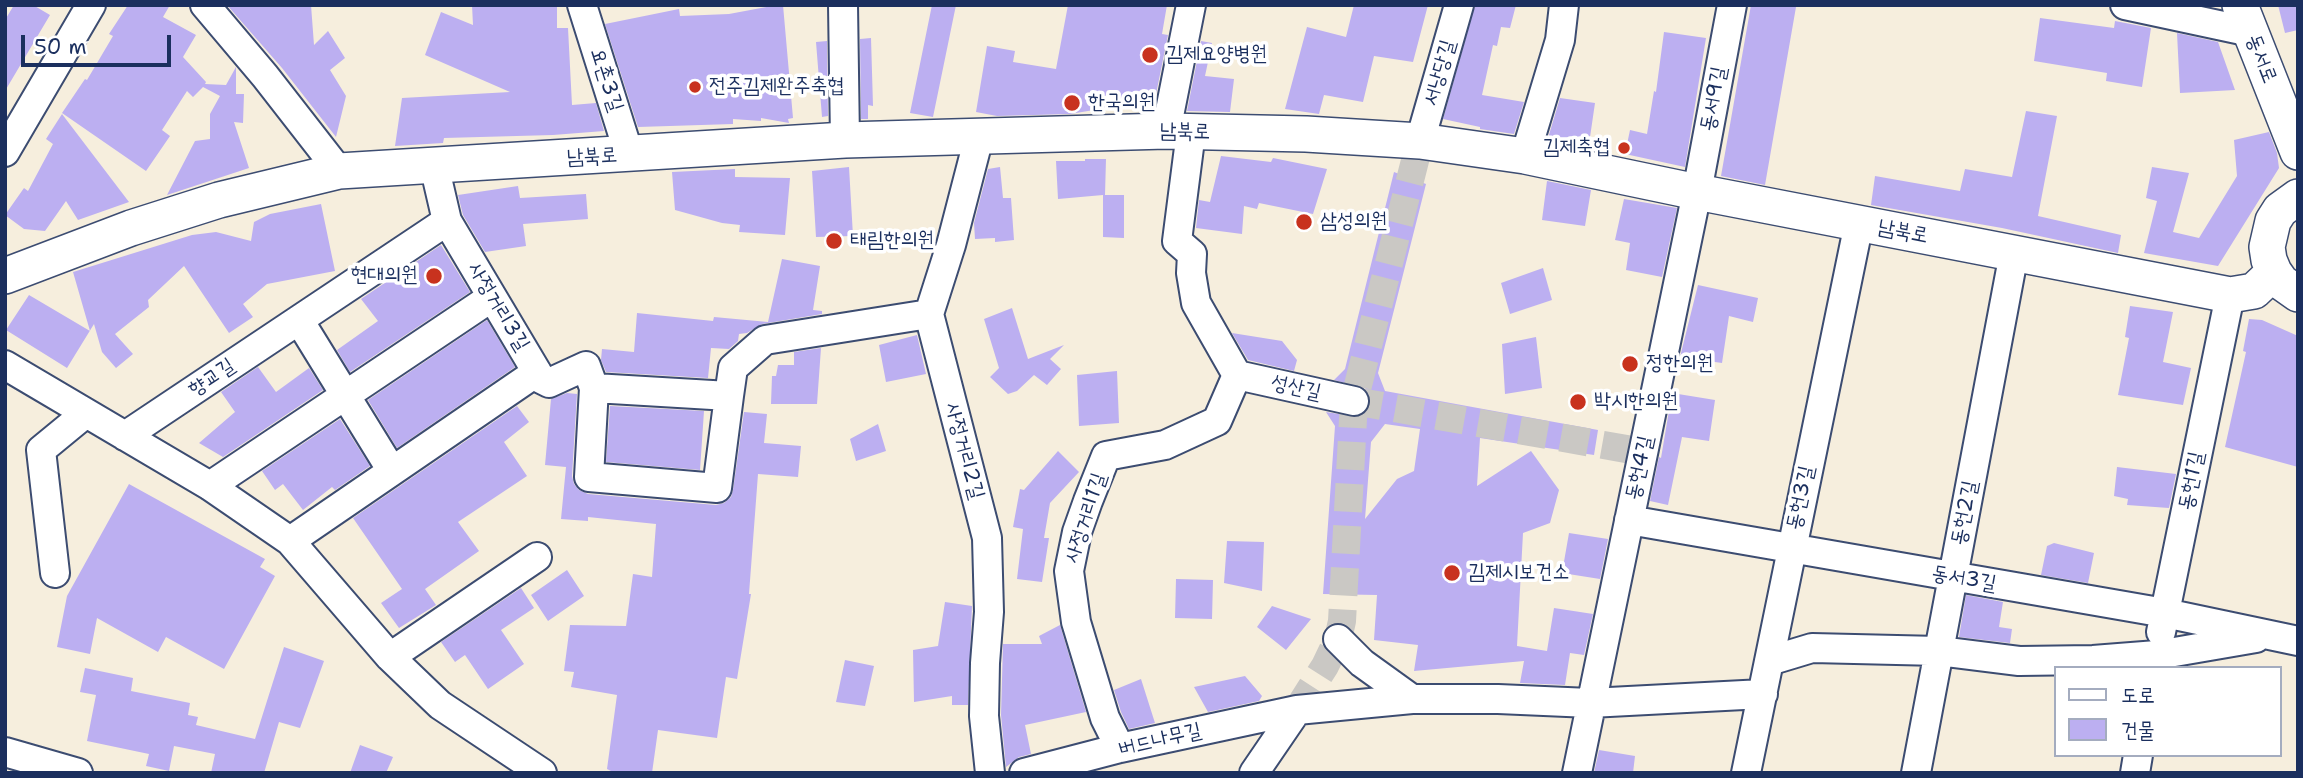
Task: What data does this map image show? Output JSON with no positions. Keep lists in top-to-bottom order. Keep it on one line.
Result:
{"streets":{"main road":["동서로","남북로"],"street":["서낭당길","요촌3길","동서9길","사정거리3길","향교길","성산길","사정거리2길","동헌4길","동헌1길","동헌3길","동헌2길","사정거리1길","동서3길","버드나무길"]},"crossings":[["서낭당길","남북로"],["요촌3길","남북로"],["동서9길","남북로"],["동서9길","동헌4길"],["남북로","사정거리3길"],["남북로","동헌4길"],["남북로","동헌1길"],["남북로","동헌3길"],["남북로","동헌2길"],["사정거리3길","향교길"],["성산길","사정거리1길"],["동헌4길","동서3길"],["동헌1길","동서3길"],["동헌3길","동서3길"],["동헌2길","동서3길"],["사정거리1길","버드나무길"]],"places":["김제요양병원","전주김제완주축협","한국의원","김제축협","삼성의원","태림한의원","현대의원","정한의원","박시한의원","김제시보건소"],"legend":["도로","건물"],"scale_bar":"50 m"}
